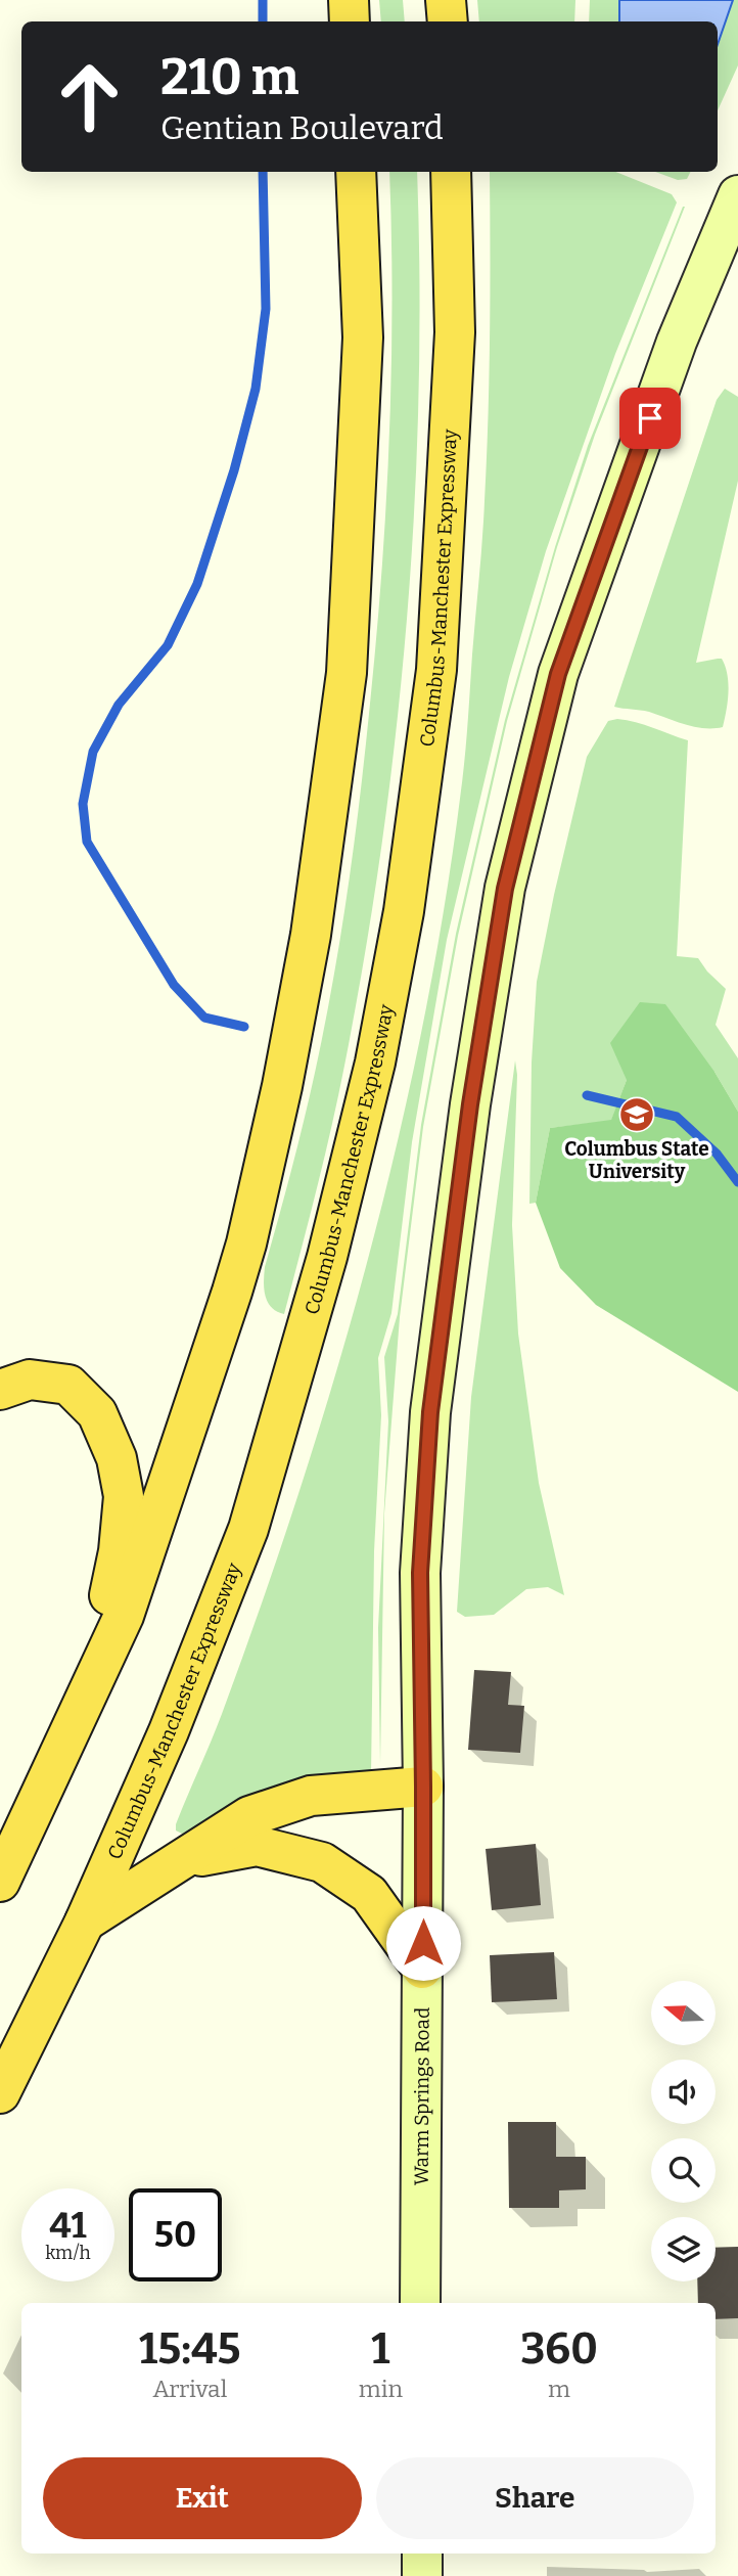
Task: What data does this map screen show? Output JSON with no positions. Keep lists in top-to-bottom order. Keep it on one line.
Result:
{"streets":{"highway":["Columbus-Manchester Expressway"],"main road":["Warm Springs Road"]},"places":{"school or university":["Columbus State University"]},"north":"left","page":{"turn":["210 m","Gentian Boulevard"],"speed":"41 km/h","limit":"50","eta":["15:45","Arrival","1","min","360","m"],"buttons":["Exit","Share"]}}
